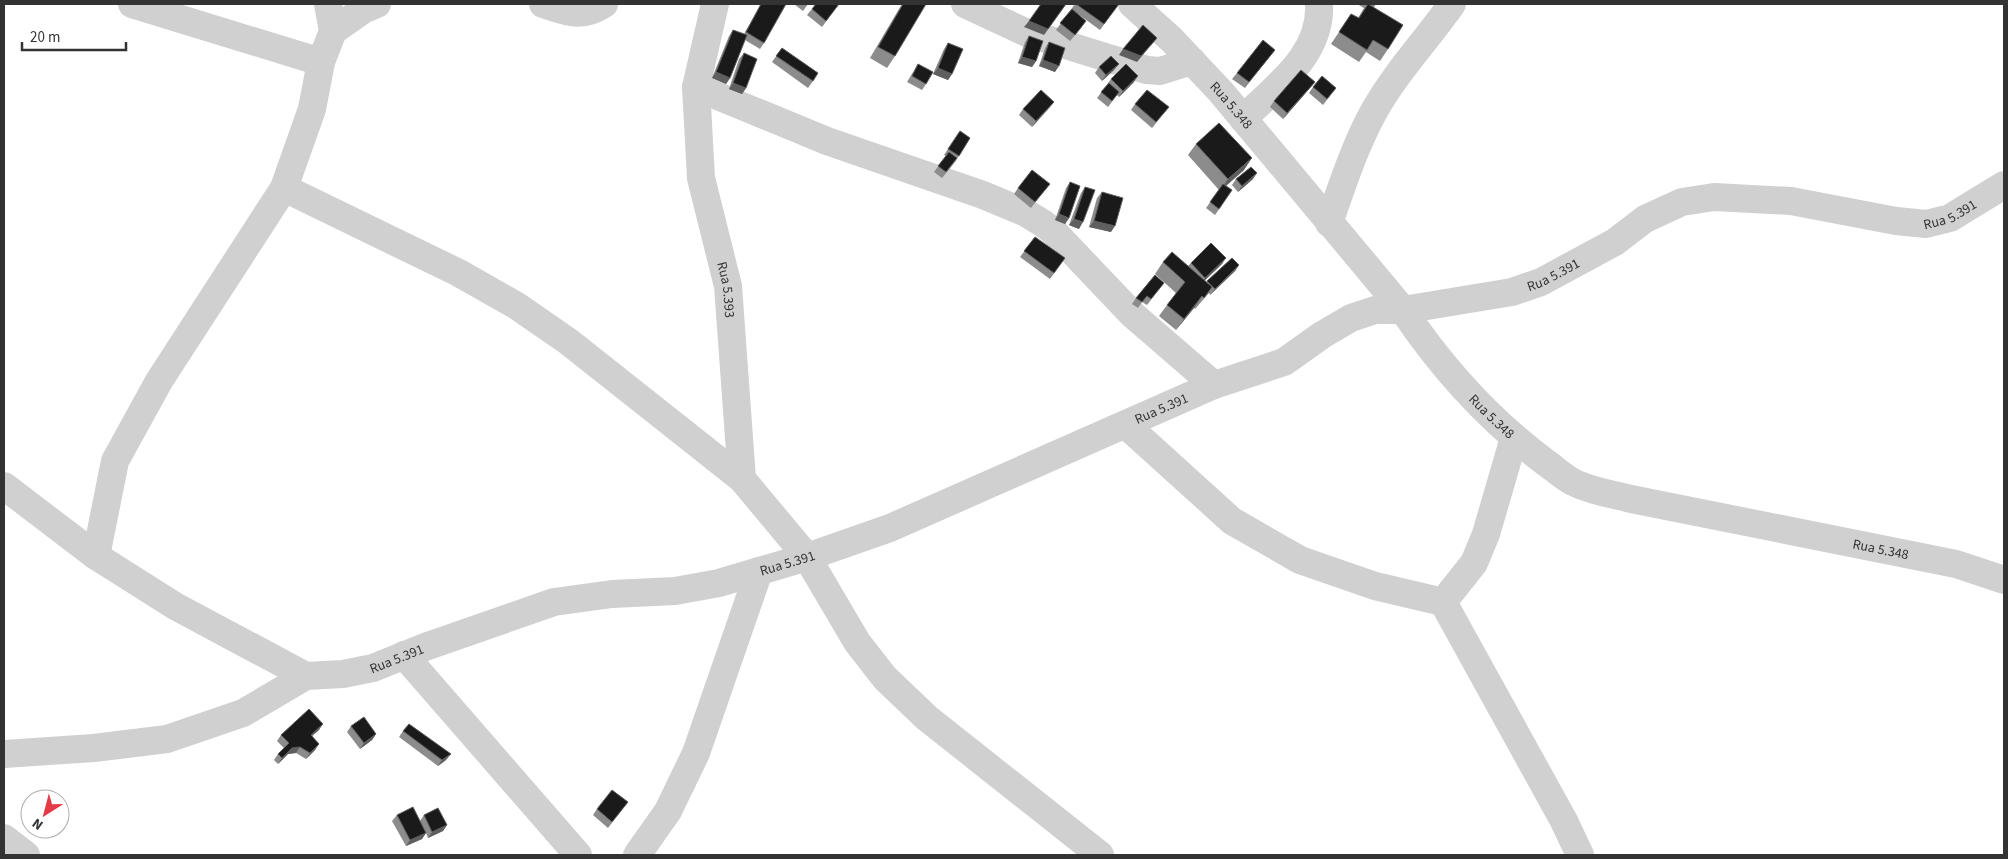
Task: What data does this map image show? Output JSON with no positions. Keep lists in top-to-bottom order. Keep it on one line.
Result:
{"streets":{"street":["Rua 5.348","Rua 5.391","Rua 5.393"]},"crossings":[["Rua 5.348","Rua 5.391"]],"scale_bar":"20 m","north":"bottom left"}
